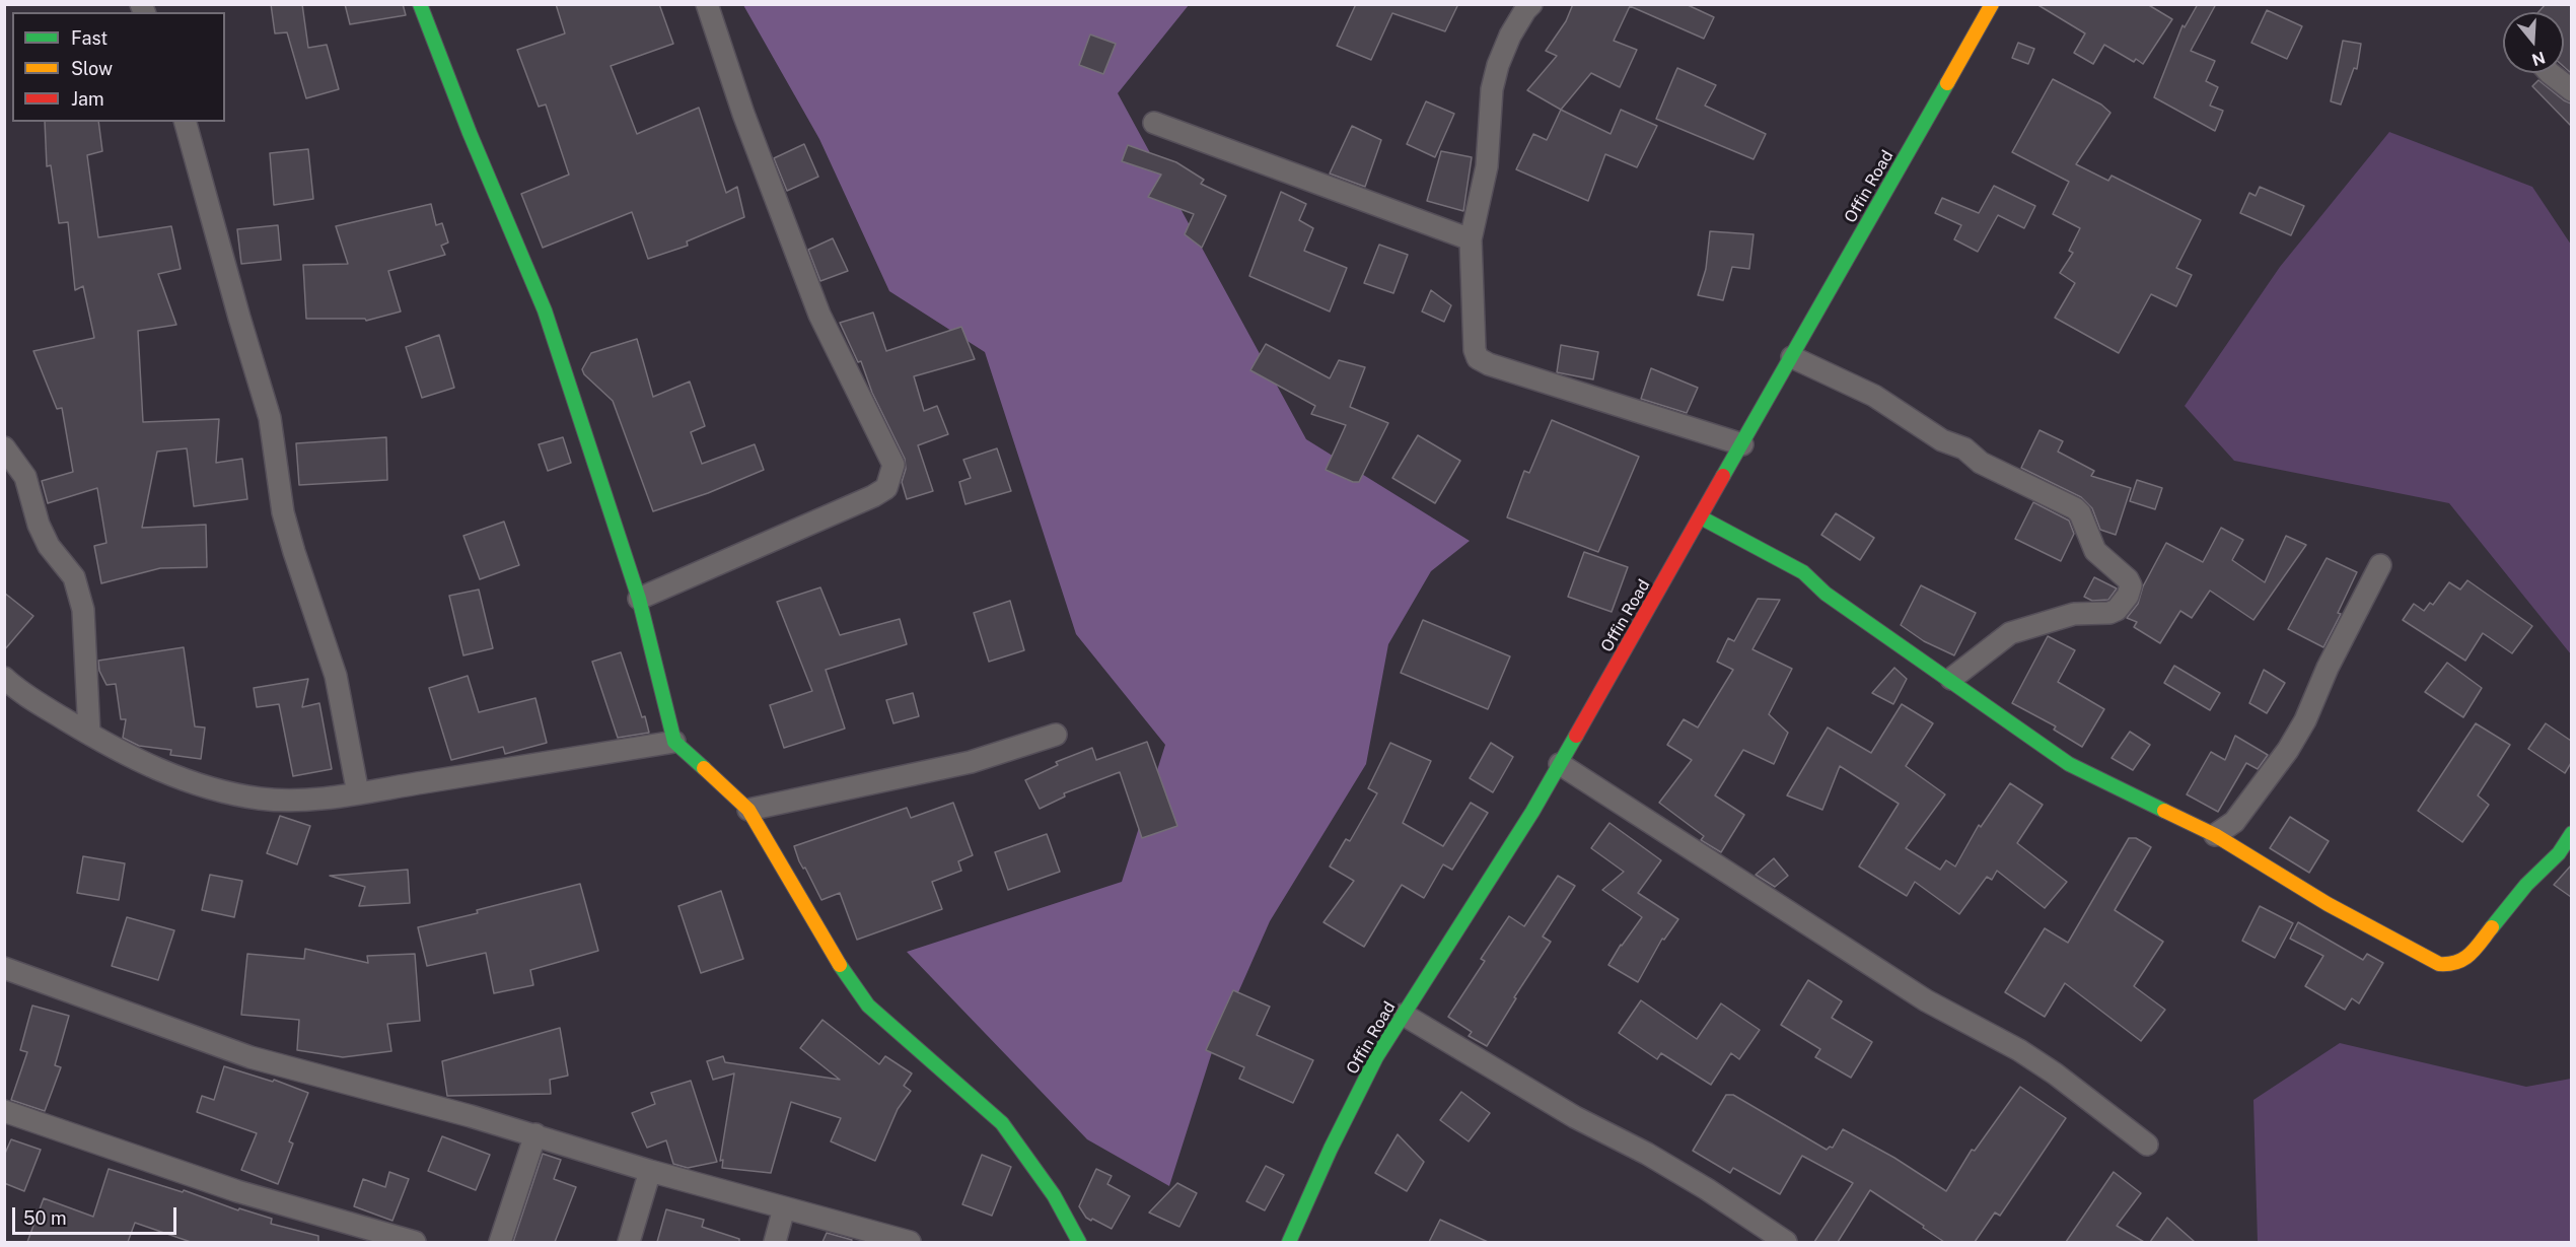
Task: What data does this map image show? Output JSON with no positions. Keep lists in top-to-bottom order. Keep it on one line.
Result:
{"streets":{"street":["Offin Road"]},"legend":["Fast","Slow","Jam"],"scale_bar":"50 m","north":"bottom"}
